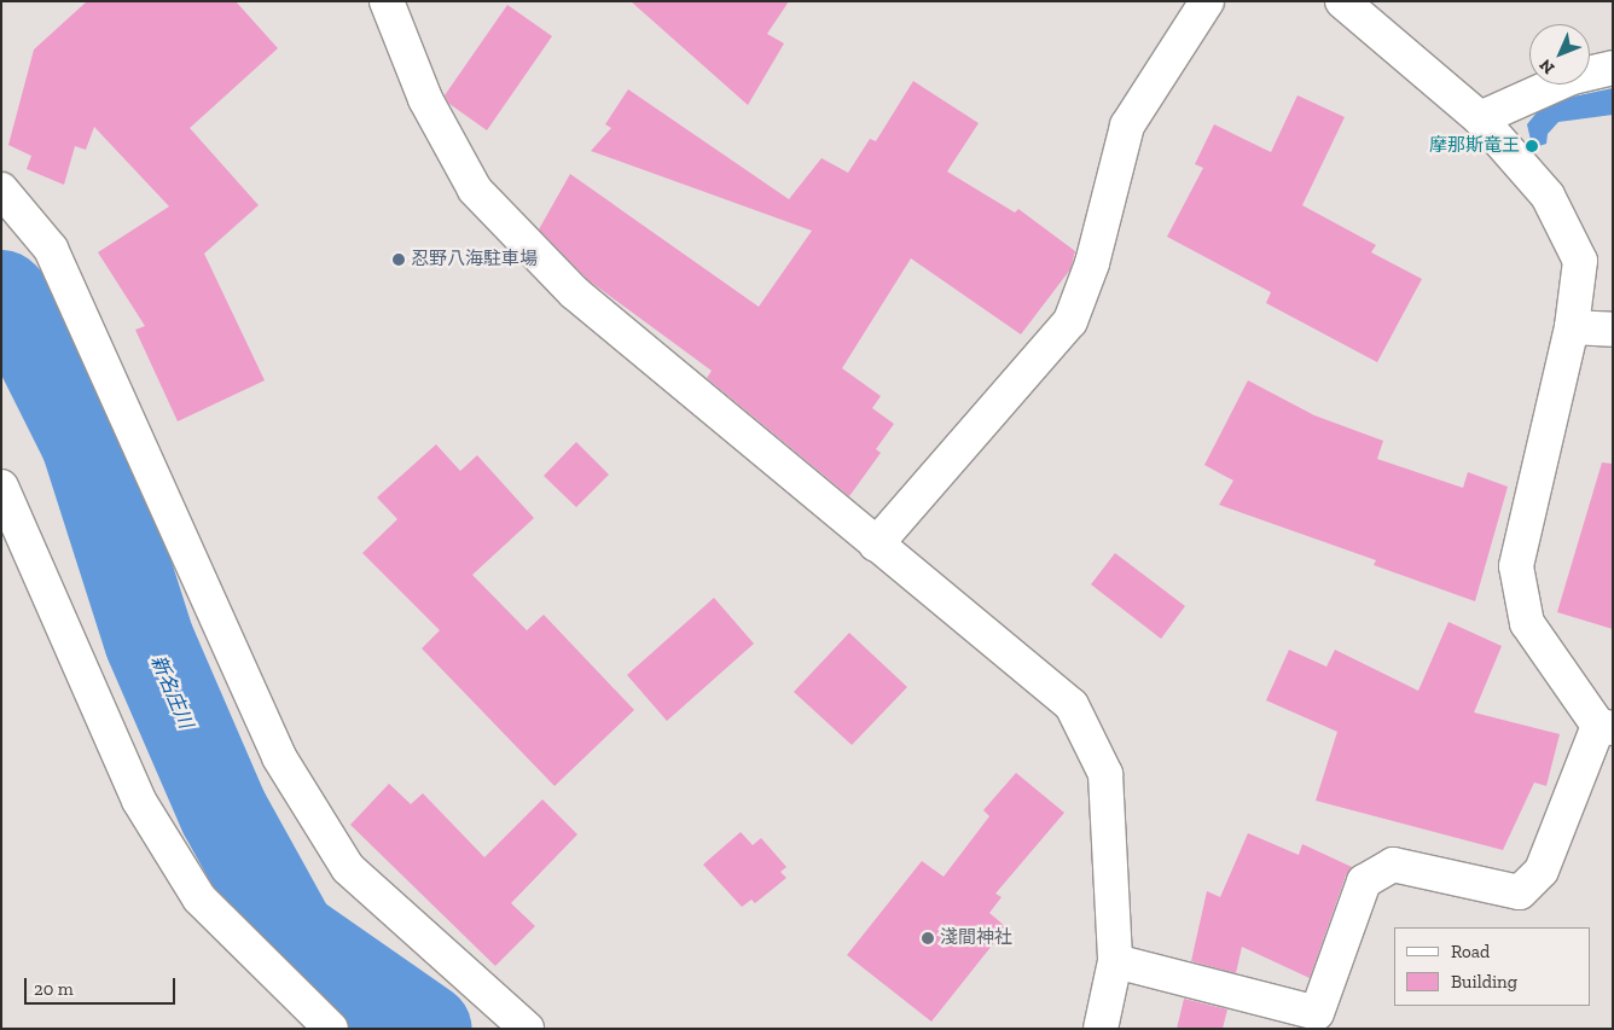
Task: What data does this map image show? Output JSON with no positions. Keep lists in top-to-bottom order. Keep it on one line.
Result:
{"water":["新名庄川"],"places":["摩那斯竜王","忍野八海駐車場","淺間神社"],"legend":["Road","Building"],"scale_bar":"20 m","north":"bottom left"}
